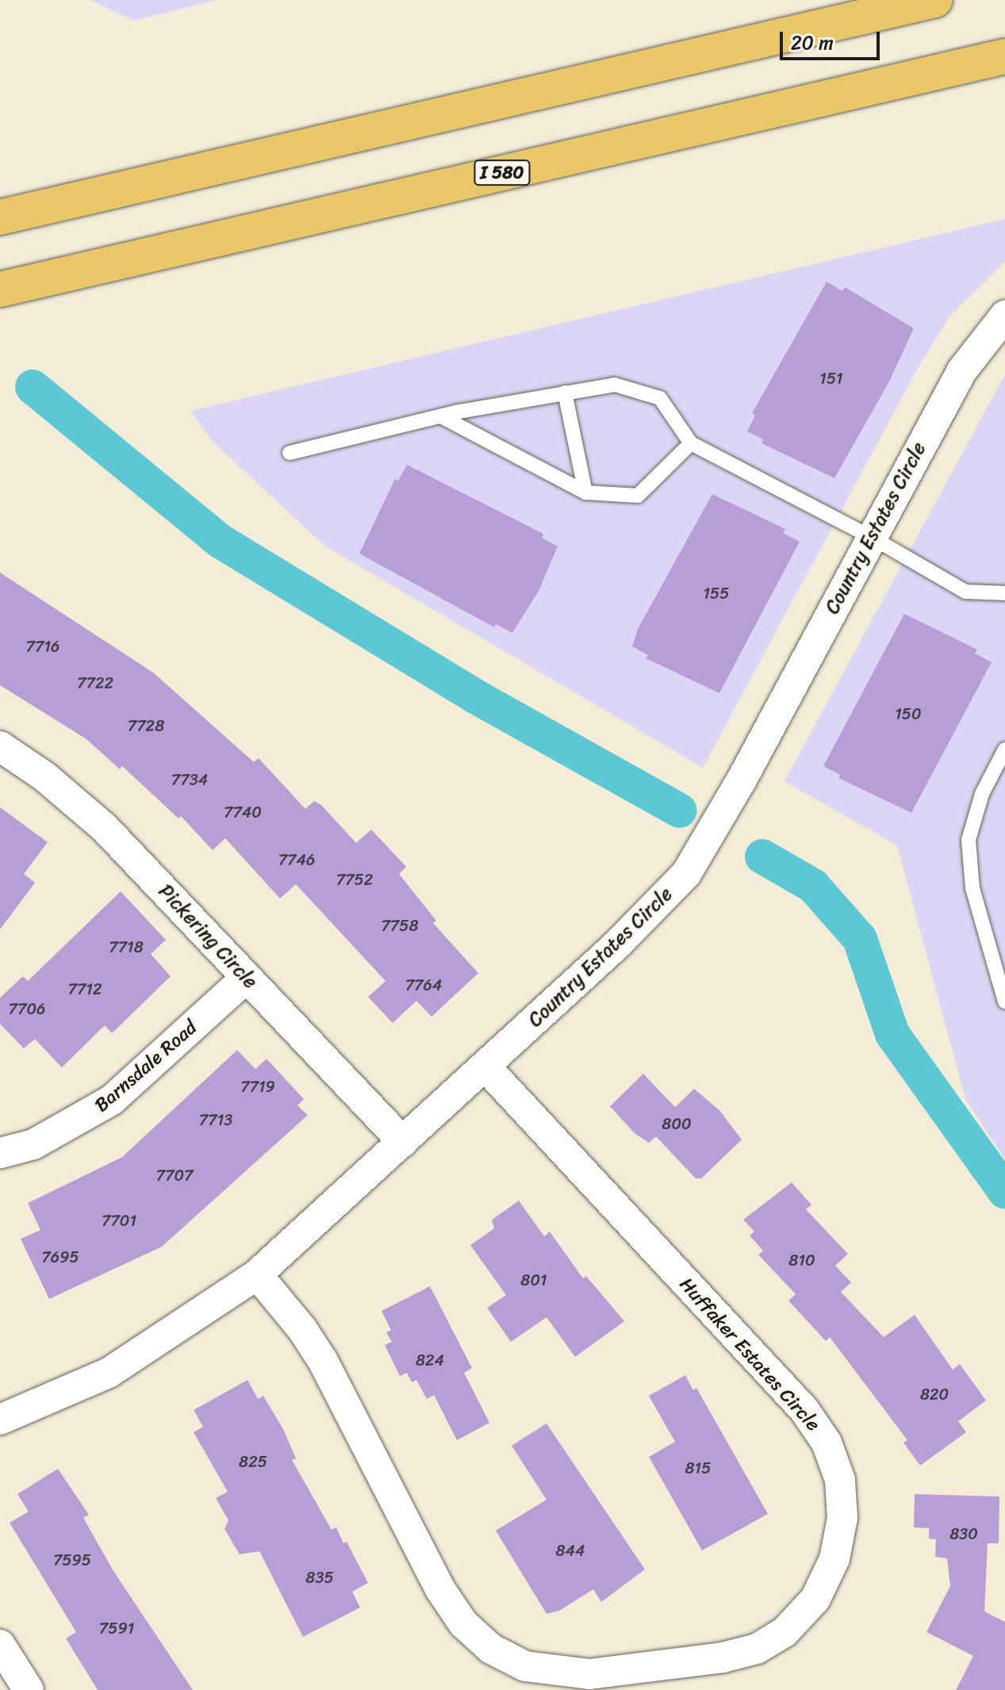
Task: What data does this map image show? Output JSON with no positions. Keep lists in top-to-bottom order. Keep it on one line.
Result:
{"streets":{"highway":["I 580"],"street":["Country Estates Circle","Pickering Circle","Barnsdale Road","Huffaker Estates Circle"]},"crossings":[["Country Estates Circle","Pickering Circle"],["Country Estates Circle","Huffaker Estates Circle"],["Pickering Circle","Barnsdale Road"]],"house_numbers":["151","155","7716","7722","150","7728","7734","7740","7746","7752","7758","7718","7764","7712","7706","7719","7713","800","7707","7701","7695","810","801","824","820","825","815","830","844","7595","835","7591"],"scale_bar":"20 m"}
